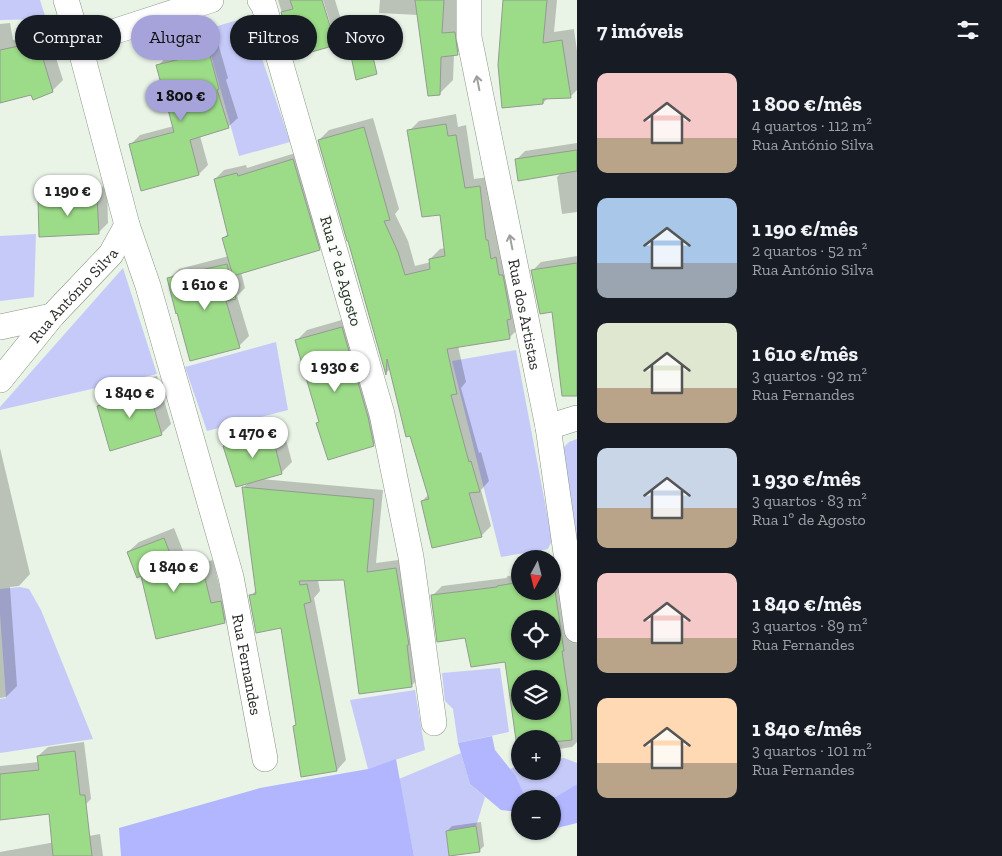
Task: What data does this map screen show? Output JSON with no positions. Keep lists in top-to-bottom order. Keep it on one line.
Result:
{"streets":{"street":["Rua 1º de Agosto","Rua António Silva","Rua dos Artistas","Rua Fernandes"]},"crossings":[["Rua António Silva","Rua Fernandes"]],"one_way":["Rua dos Artistas"],"north":"bottom","page":{"heading":"7 imóveis","chip":["Comprar","Alugar","Filtros","Novo"],"list":[{"name":"1 800 €/mês","note":"4 quartos · 112 m² · Rua António Silva"},{"name":"1 190 €/mês","note":"2 quartos · 52 m² · Rua António Silva"},{"name":"1 610 €/mês","note":"3 quartos · 92 m² · Rua Fernandes"},{"name":"1 930 €/mês","note":"3 quartos · 83 m² · Rua 1º de Agosto"},{"name":"1 840 €/mês","note":"3 quartos · 89 m² · Rua Fernandes"},{"name":"1 840 €/mês","note":"3 quartos · 101 m² · Rua Fernandes"}],"price":["1 800 €","1 190 €","1 610 €","1 930 €","1 840 €","1 470 €","1 840 €"],"map_buttons":["+","−"]}}
